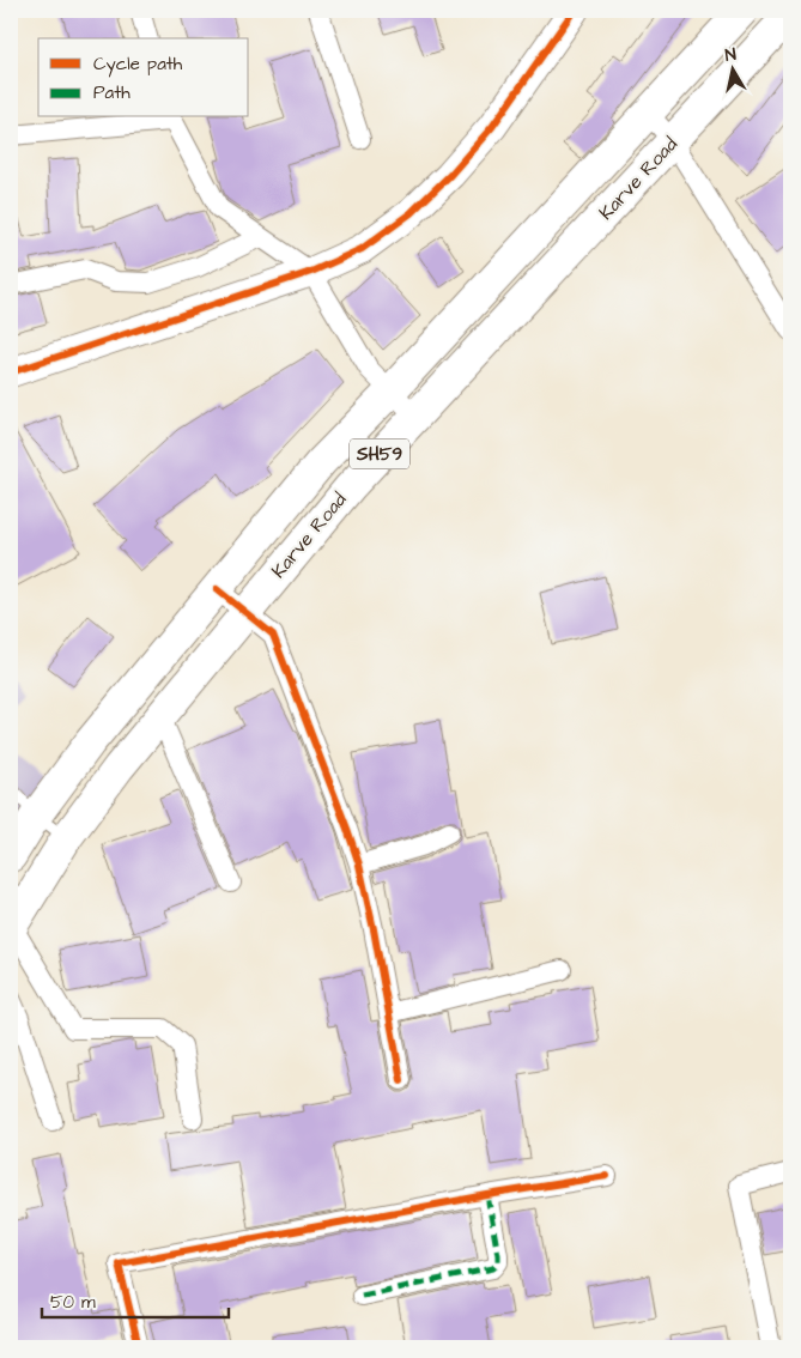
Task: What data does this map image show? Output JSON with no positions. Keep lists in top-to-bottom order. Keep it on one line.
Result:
{"streets":{"main road":["Karve Road","SH59"]},"legend":["Cycle path","Path"],"scale_bar":"50 m","north":"top"}
